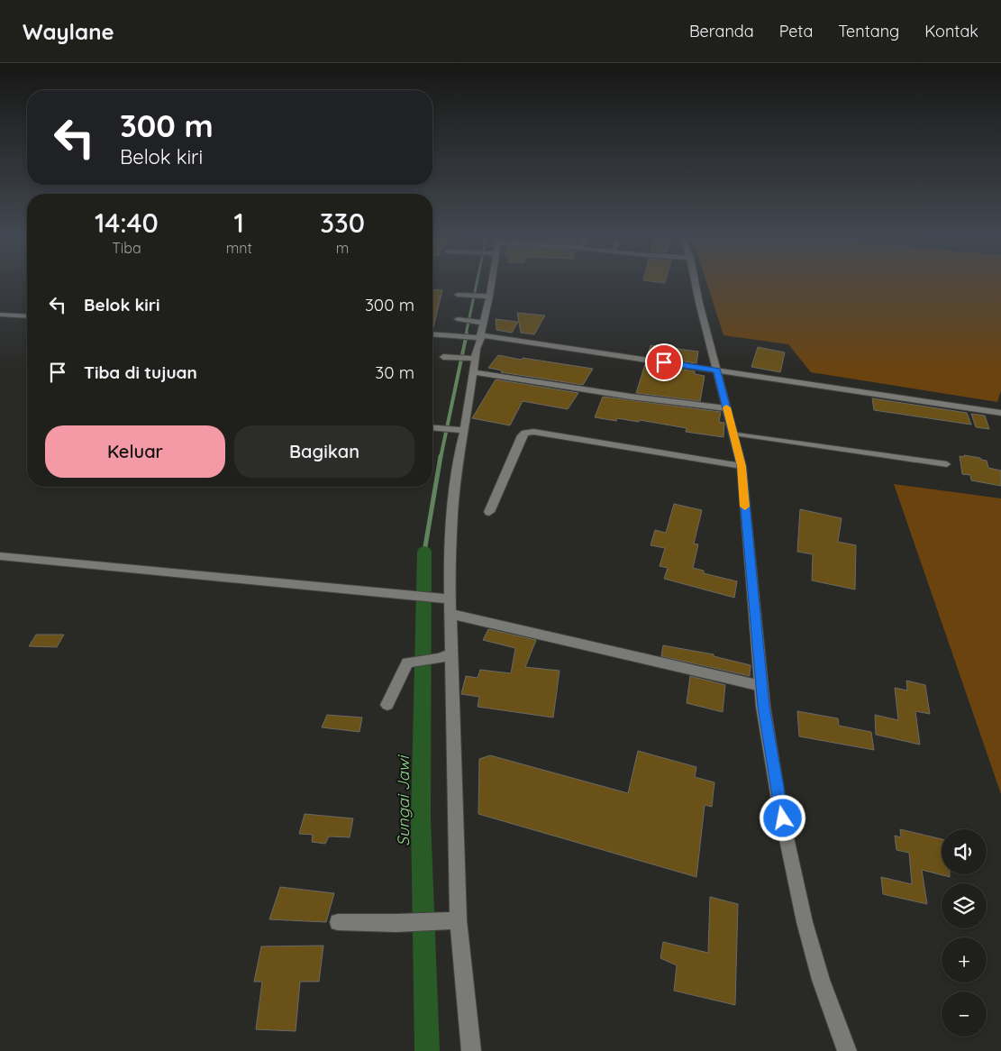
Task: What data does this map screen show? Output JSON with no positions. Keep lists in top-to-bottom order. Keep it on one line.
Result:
{"water":["Sungai Jawi"],"page":{"header":"Waylane","nav":["Beranda","Peta","Tentang","Kontak"],"turn":["300 m","Belok kiri"],"eta":["14:40","Tiba","1","mnt","330","m"],"list":[{"name":"Belok kiri","value":"300 m"},{"name":"Tiba di tujuan","value":"30 m"}],"buttons":["Keluar","Bagikan"],"map_buttons":["+","−"]}}
